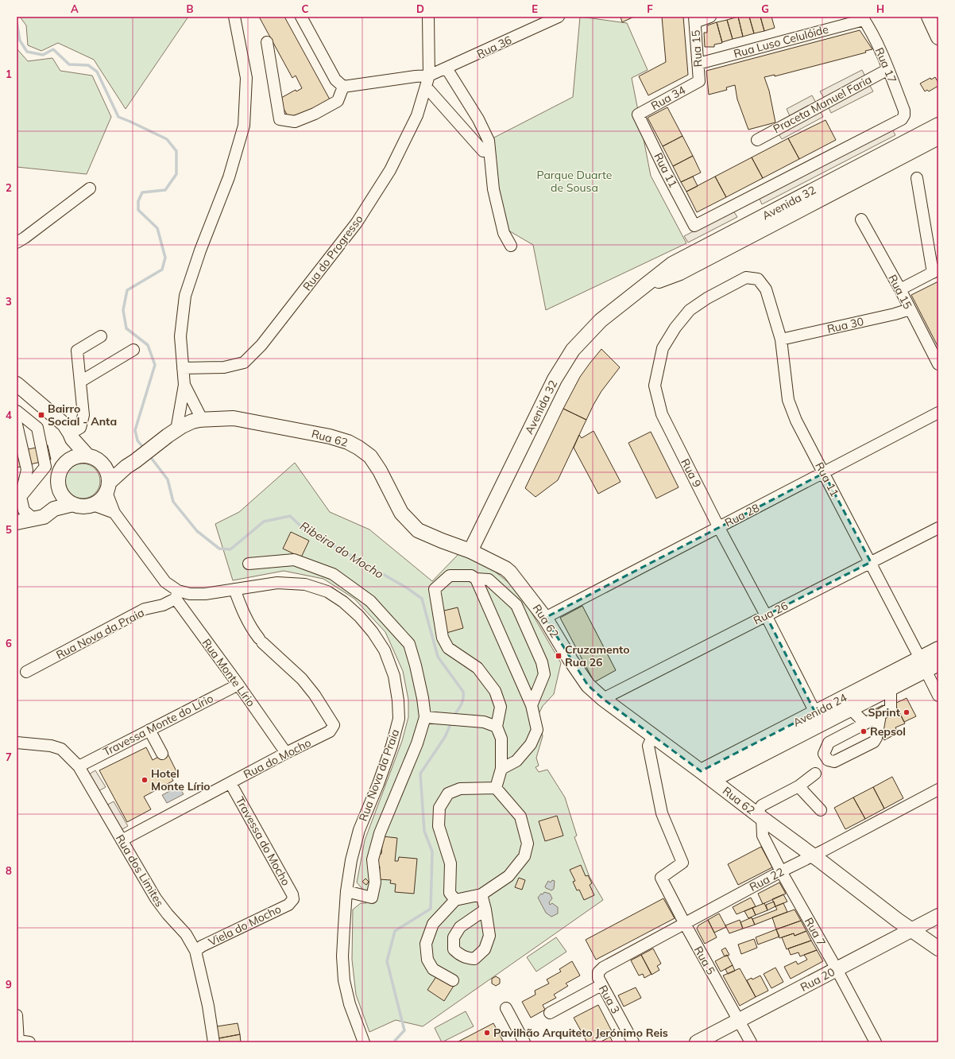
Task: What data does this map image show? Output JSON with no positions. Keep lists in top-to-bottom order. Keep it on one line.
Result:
{"streets":{"main road":["Avenida 32","Rua 62","Avenida 24","Rua 20"],"street":["Rua Luso Celulóide","Rua 36","Rua 15","Rua 17","Rua 34","Praceta Manuel Faria","Rua 11","Rua do Progresso","Rua 30","Rua 9","Rua 28","Rua 26","Rua Nova da Praia","Rua Monte Lírio","Travessa Monte do Lírio","Rua do Mocho","Travessa do Mocho","Rua dos Limites","Rua 22","Viela do Mocho","Rua 7","Rua 5","Rua 3"]},"crossings":[["Rua Luso Celulóide","Rua 15"],["Rua Luso Celulóide","Rua 17"],["Rua 36","Rua do Progresso"],["Rua 15","Rua 34"],["Rua 15","Rua 30"],["Rua 17","Praceta Manuel Faria"],["Rua 17","Avenida 32"],["Rua 34","Rua 11"],["Rua 11","Avenida 32"],["Rua 11","Rua 30"],["Rua 11","Rua 9"],["Rua 11","Rua 28"],["Rua 11","Rua 26"],["Rua 11","Avenida 24"],["Avenida 32","Rua 62"],["Rua 62","Rua 28"],["Rua 62","Rua 26"],["Rua 62","Rua Nova da Praia"],["Rua 62","Avenida 24"],["Rua 62","Rua 22"],["Rua 62","Rua 7"],["Rua 62","Rua 5"],["Rua 62","Rua 20"],["Rua 9","Rua 28"],["Rua 9","Rua 26"],["Rua 9","Avenida 24"],["Rua Nova da Praia","Rua Monte Lírio"],["Rua Nova da Praia","Rua do Mocho"],["Rua Monte Lírio","Travessa Monte do Lírio"],["Rua Monte Lírio","Rua do Mocho"],["Travessa Monte do Lírio","Rua dos Limites"],["Rua do Mocho","Travessa do Mocho"],["Rua do Mocho","Rua dos Limites"],["Travessa do Mocho","Viela do Mocho"],["Rua dos Limites","Viela do Mocho"],["Rua 22","Rua 7"],["Rua 22","Rua 5"],["Rua 22","Rua 3"],["Rua 7","Rua 20"],["Rua 5","Rua 20"]],"water":["Ribeira do Mocho"],"parks":["Parque Duarte de Sousa"],"places":{"transit":["Bairro Social - Anta","Cruzamento Rua 26"],"other":["Sprint","Repsol","Hotel Monte Lírio","Pavilhão Arquiteto Jerónimo Reis"]},"grid":{"columns":["A","B","C","D","E","F","G","H"],"rows":["1","2","3","4","5","6","7","8","9"]}}
